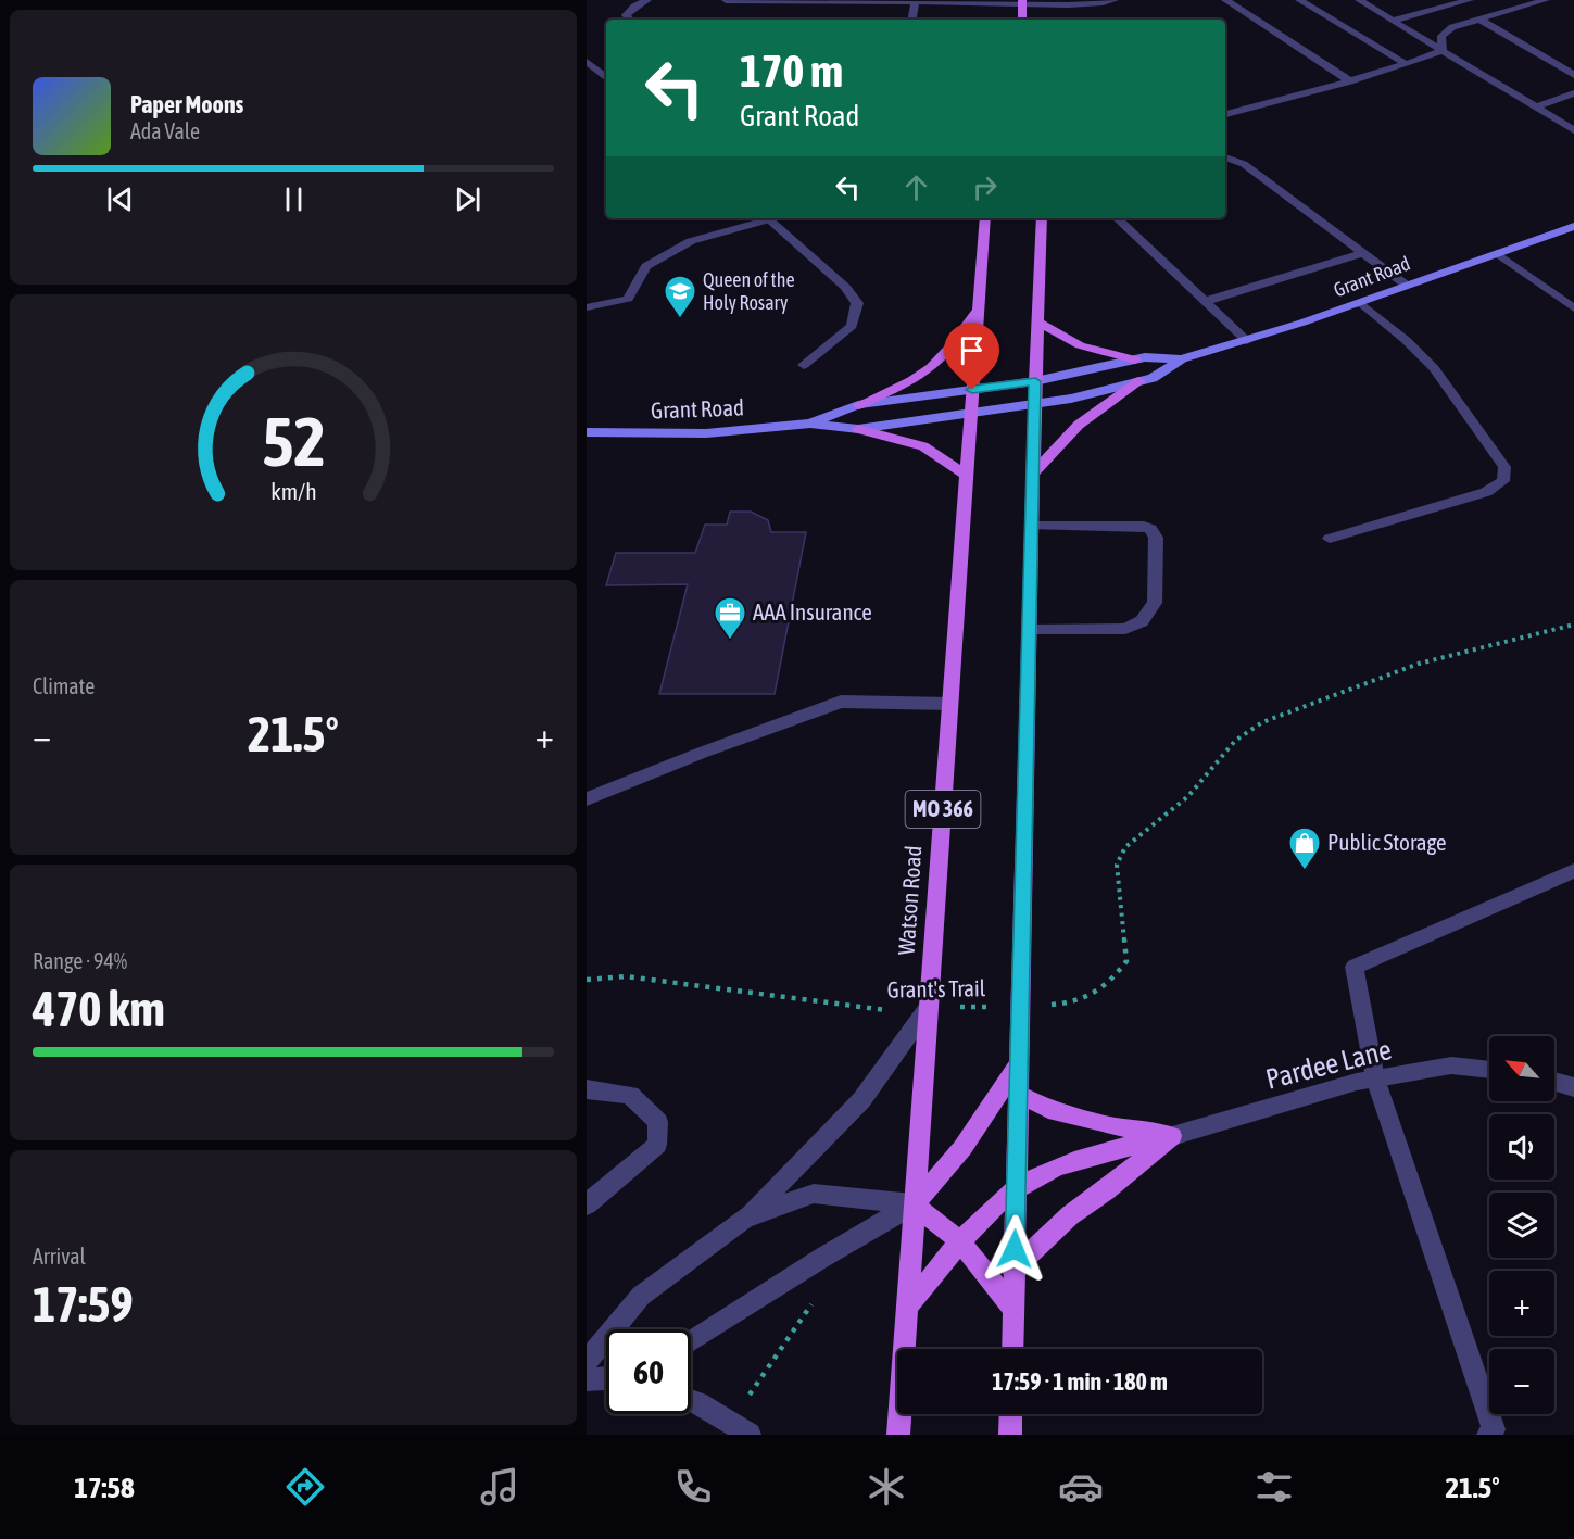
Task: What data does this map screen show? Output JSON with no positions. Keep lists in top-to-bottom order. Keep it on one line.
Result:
{"streets":{"main road":["MO 366","Watson Road"],"street":["Grant Road","Pardee Lane"],"path":["Grant's Trail"]},"crossings":[["Grant Road","Watson Road"],["Watson Road","Grant's Trail"]],"places":{"school or university":["Queen of the Holy Rosary"],"office":["AAA Insurance"],"shop":["Public Storage"]},"north":"top left","page":{"turn":["170 m","Grant Road"],"song":["Paper Moons","Ada Vale"],"tile":["Climate",["Range · 94%","470 km"],["Arrival","17:59"]],"heat":["−","21.5°","+"],"map_buttons":["+","−"],"limit":"60","trip":"17:59 · 1 min · 180 m","tabs":["17:58","21.5°"],"gauge":["52","km/h"]}}
